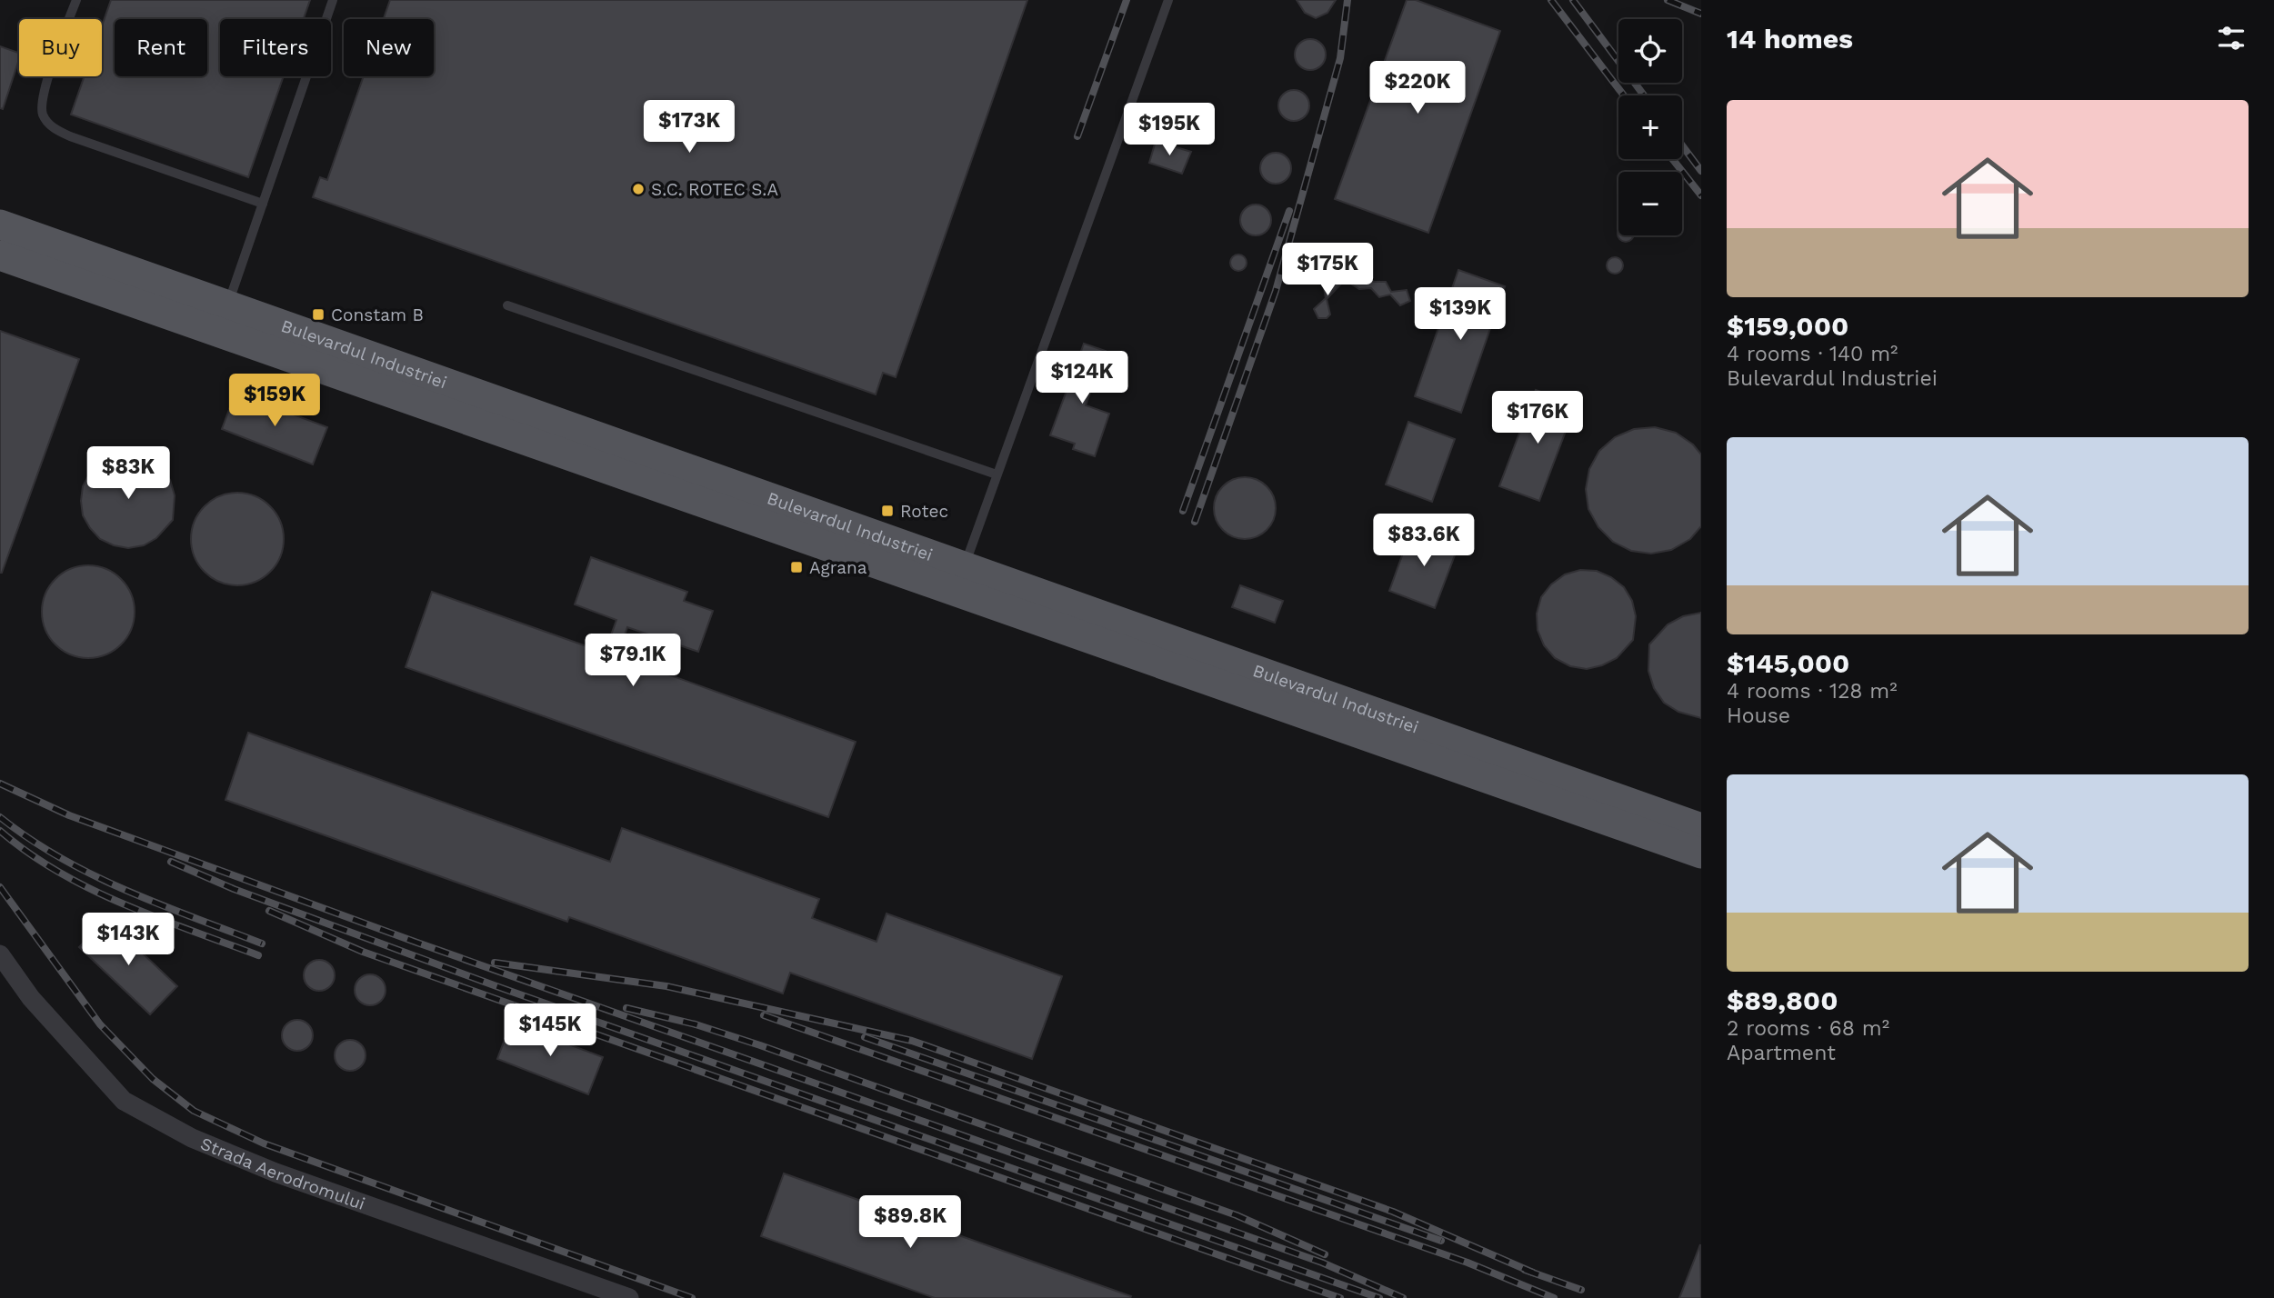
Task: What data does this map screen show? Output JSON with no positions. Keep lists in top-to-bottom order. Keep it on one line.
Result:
{"streets":{"main road":["Bulevardul Industriei"],"street":["Strada Aerodromului"]},"places":{"other":["S.C. ROTEC S.A"],"transit":["Constam B","Rotec","Agrana"]},"page":{"heading":"14 homes","map_buttons":["+","−"],"chip":["Buy","Rent","Filters","New"],"price":["$220K","$173K","$195K","$175K","$139K","$124K","$159K","$176K","$83K","$83.6K","$79.1K","$143K","$145K","$89.8K"],"list":[{"name":"$159,000","note":"4 rooms · 140 m² · Bulevardul Industriei"},{"name":"$145,000","note":"4 rooms · 128 m² · House"},{"name":"$89,800","note":"2 rooms · 68 m² · Apartment"}]}}
